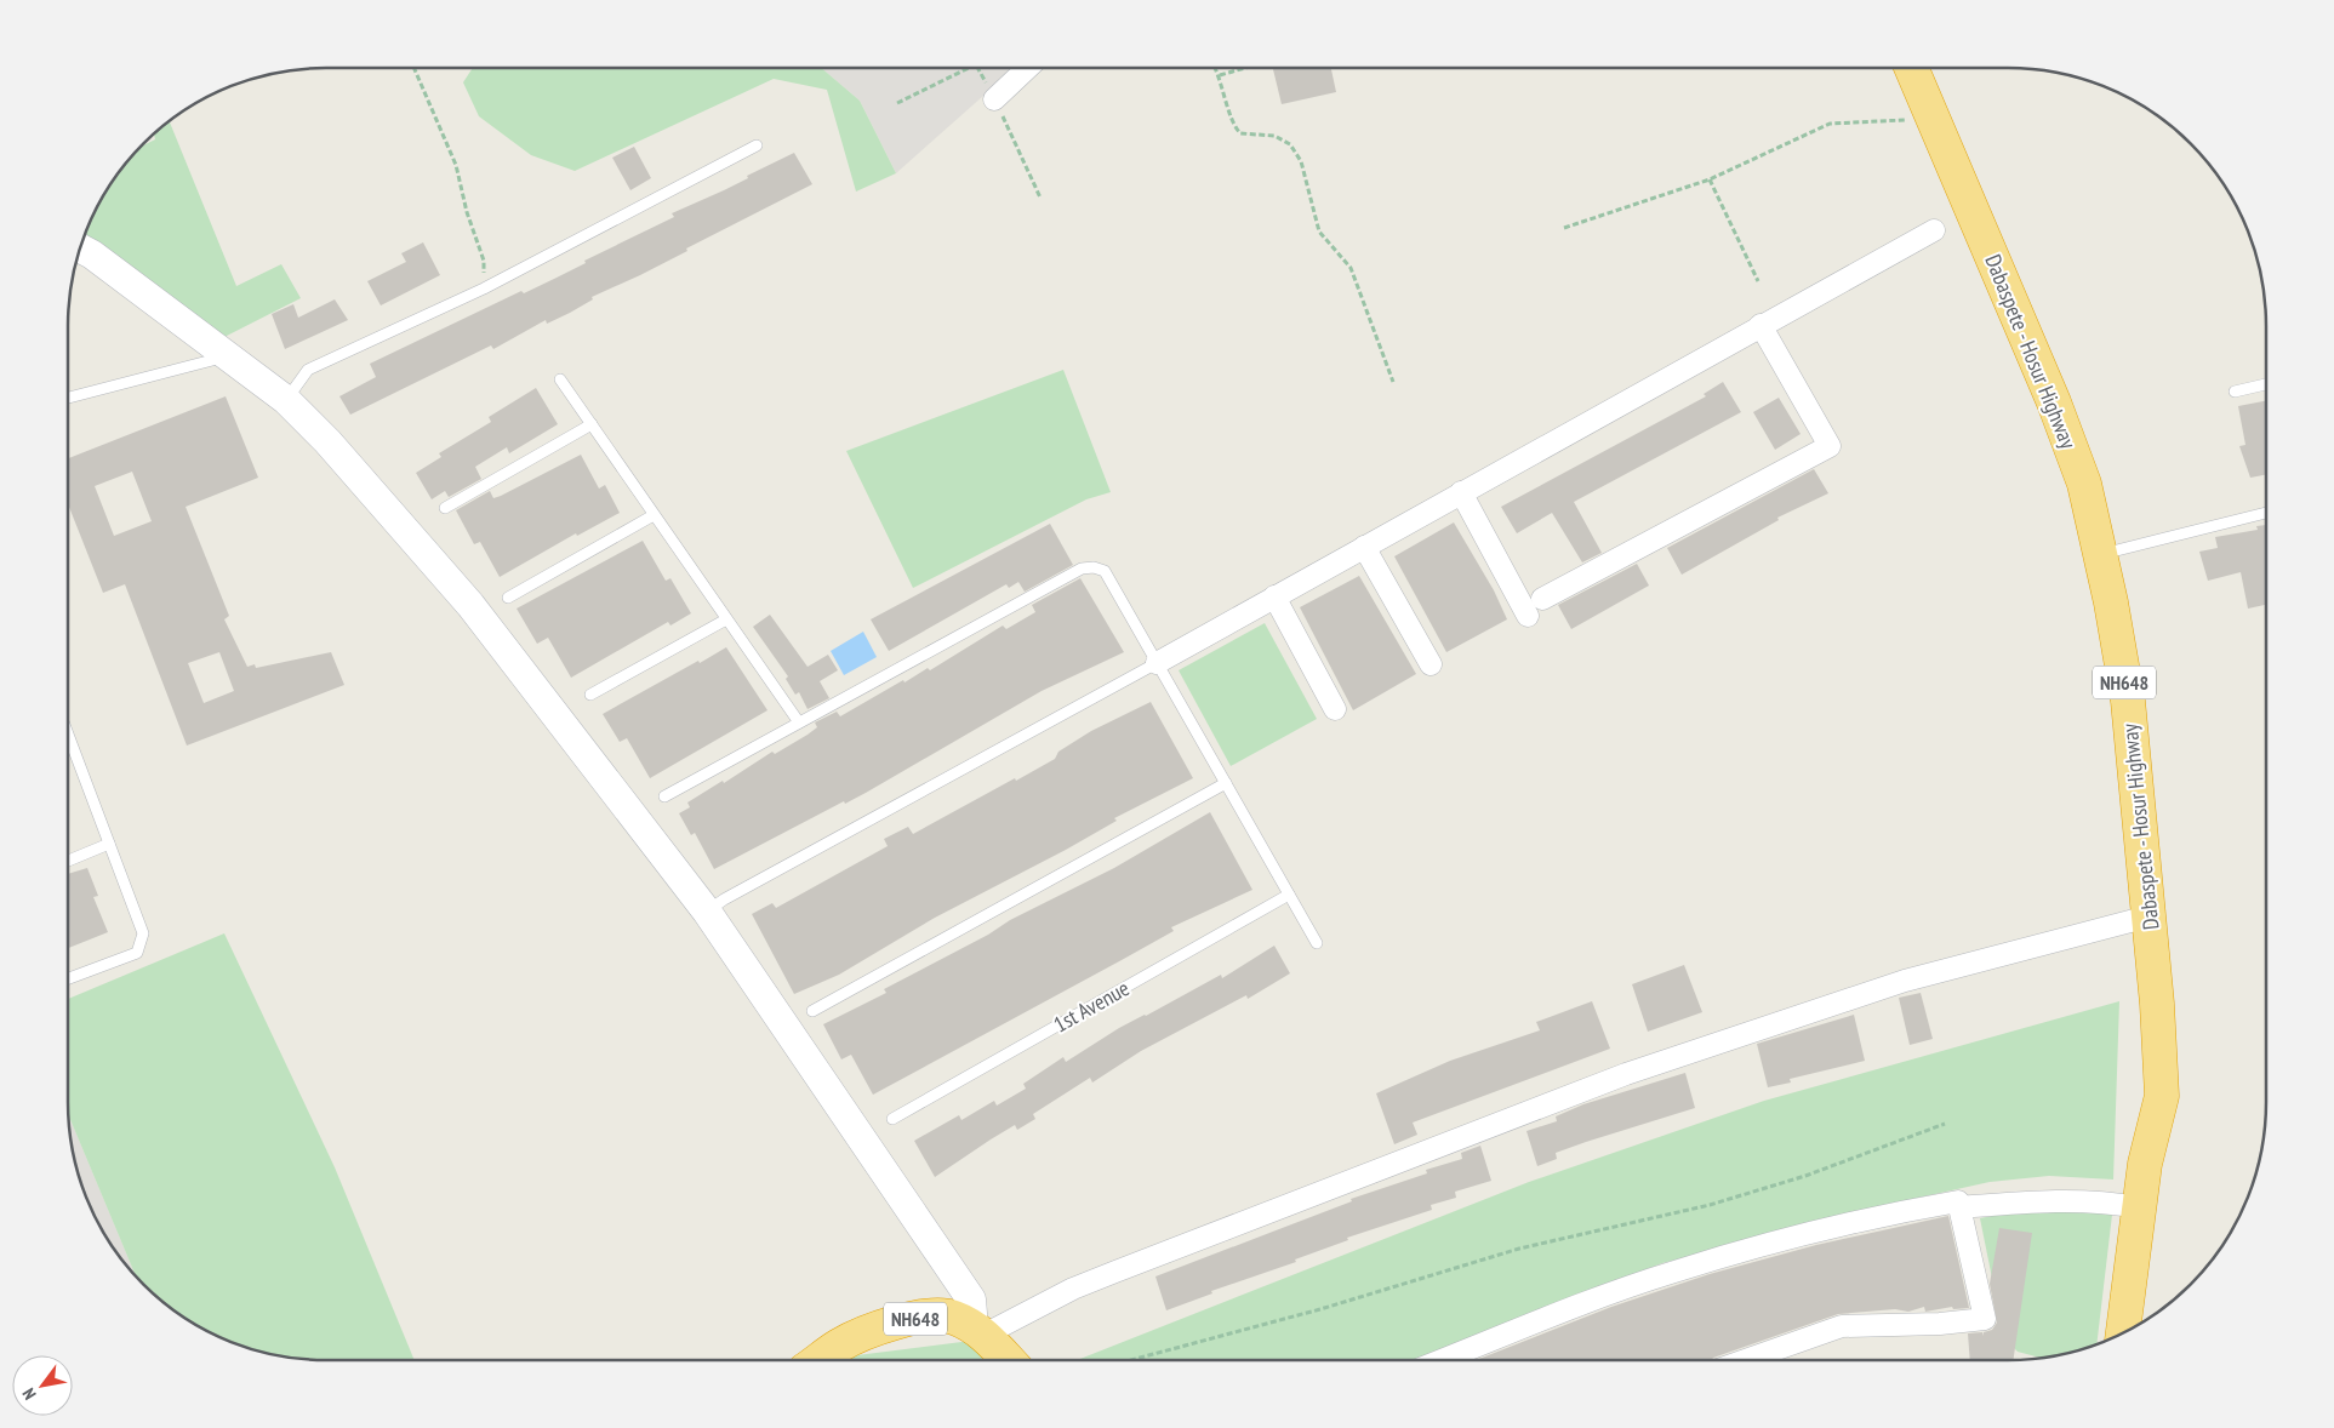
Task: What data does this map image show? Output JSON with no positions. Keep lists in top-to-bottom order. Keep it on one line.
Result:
{"streets":{"highway":["Dabaspete - Hosur Highway","NH648"],"lane":["1st Avenue"]},"north":"bottom left"}
